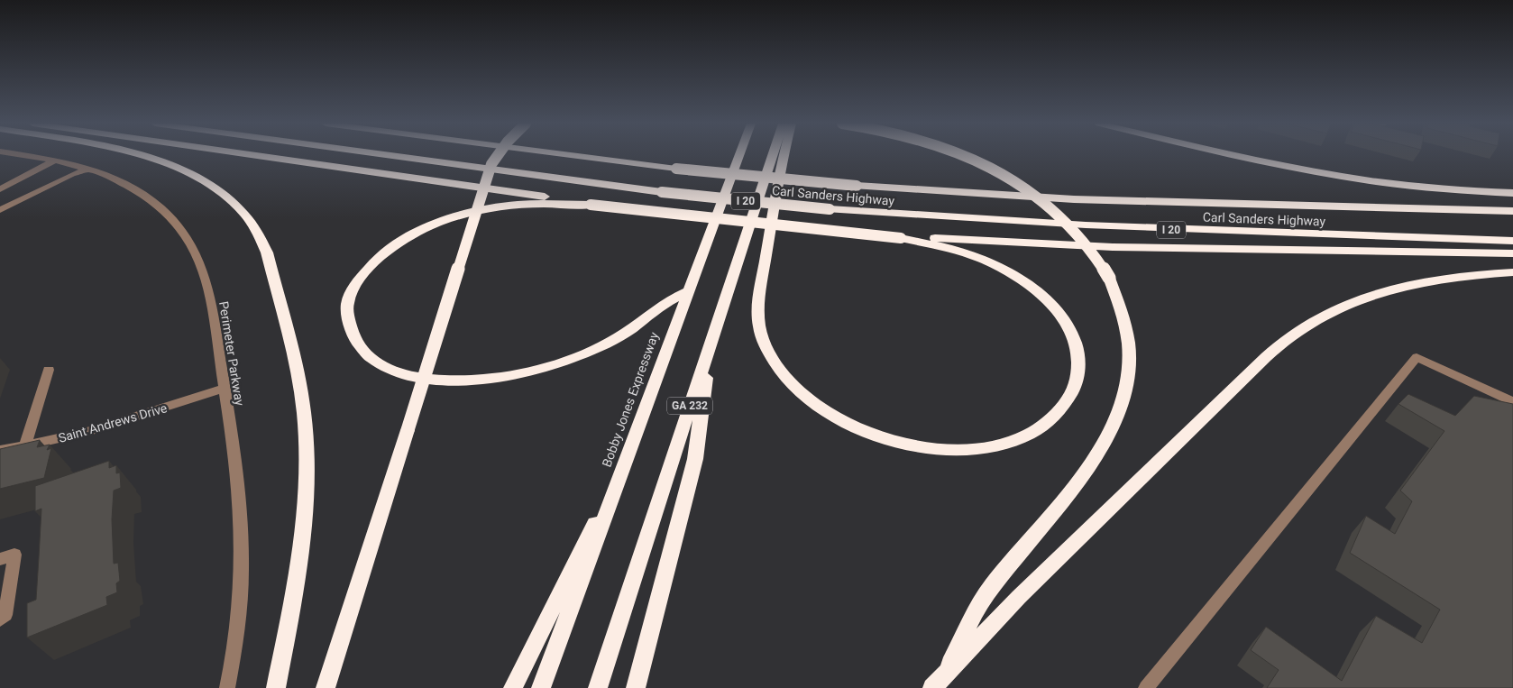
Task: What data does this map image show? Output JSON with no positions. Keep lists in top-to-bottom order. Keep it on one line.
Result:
{"streets":{"highway":["Carl Sanders Highway","I 20","Bobby Jones Expressway","GA 232"],"street":["Perimeter Parkway","Saint Andrews Drive"]},"crossings":[["Perimeter Parkway","Saint Andrews Drive"]]}
